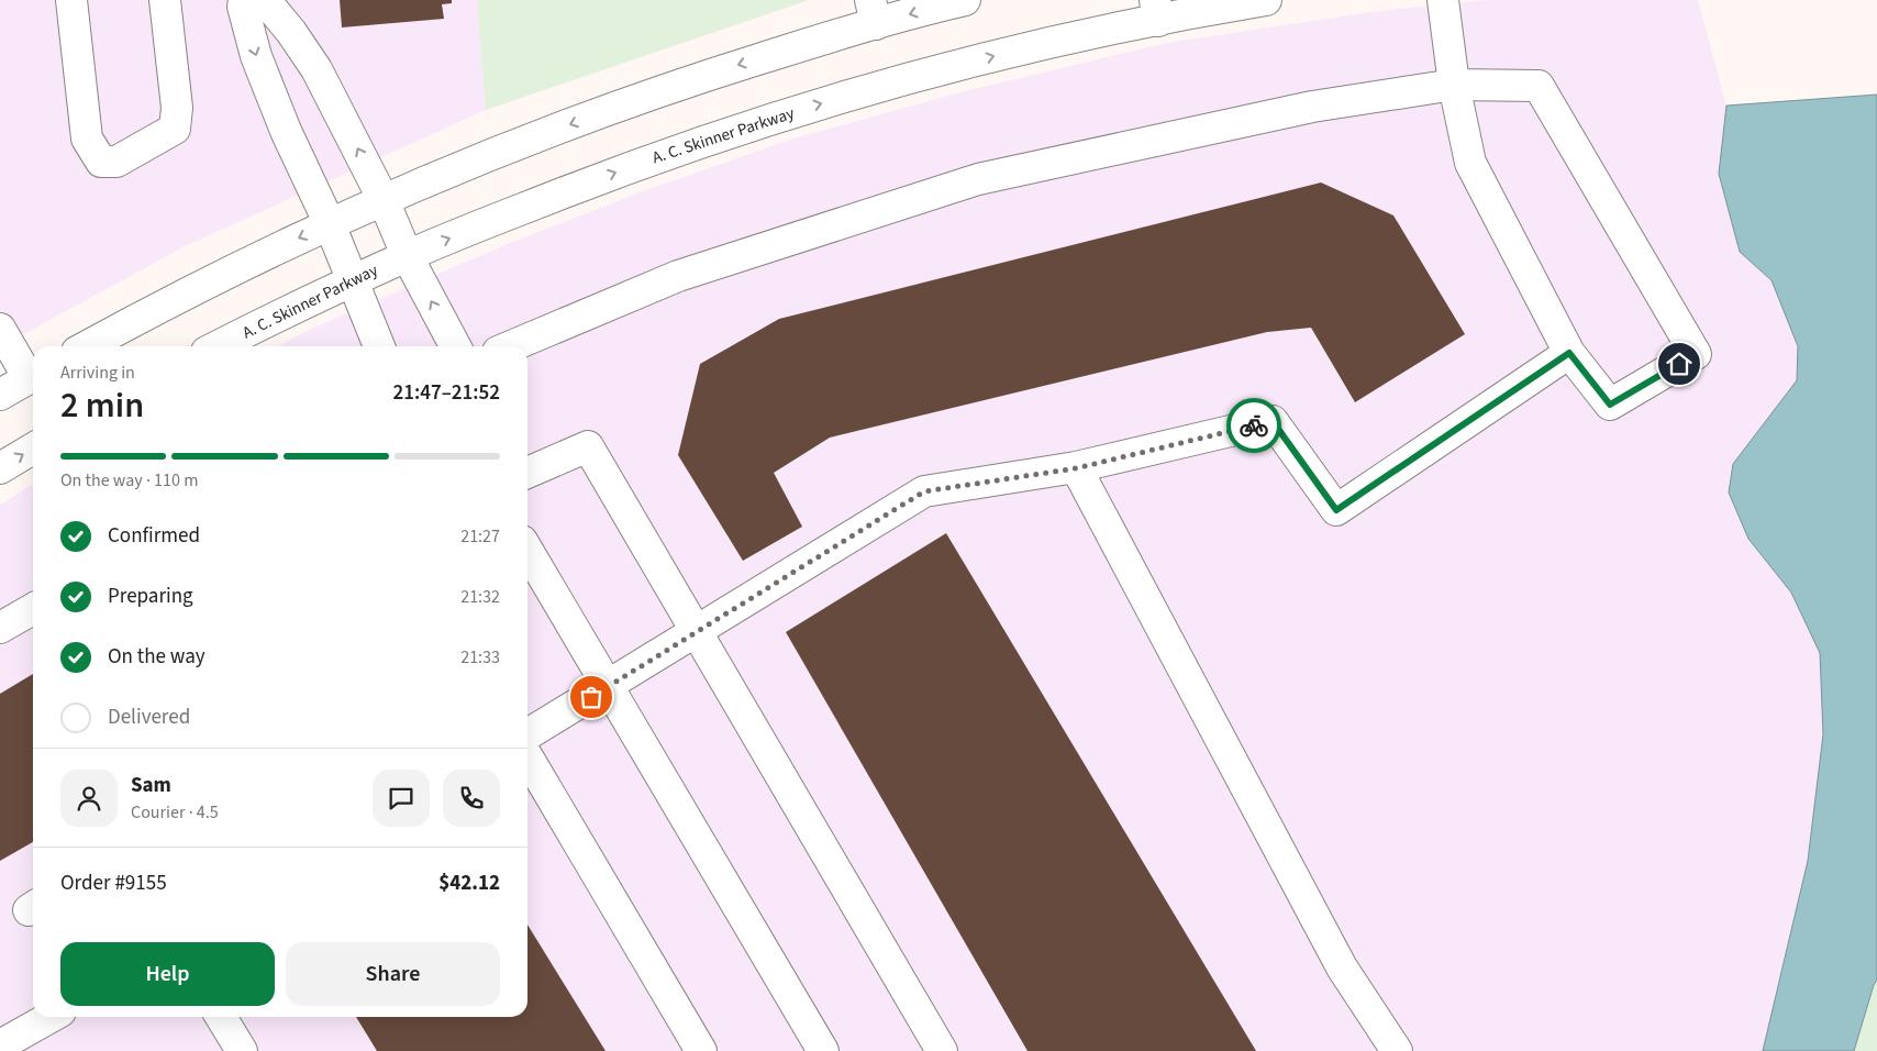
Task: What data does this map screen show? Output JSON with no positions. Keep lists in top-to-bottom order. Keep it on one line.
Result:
{"streets":{"main road":["A. C. Skinner Parkway"]},"page":{"heading":["2 min","Arriving in","21:47–21:52"],"panel":["Sam","Courier · 4.5","Order #9155","$42.12"],"bar":"On the way · 110 m","list":[["Confirmed","21:27"],["Preparing","21:32"],["On the way","21:33"],"Delivered"],"buttons":["Help","Share"]}}
